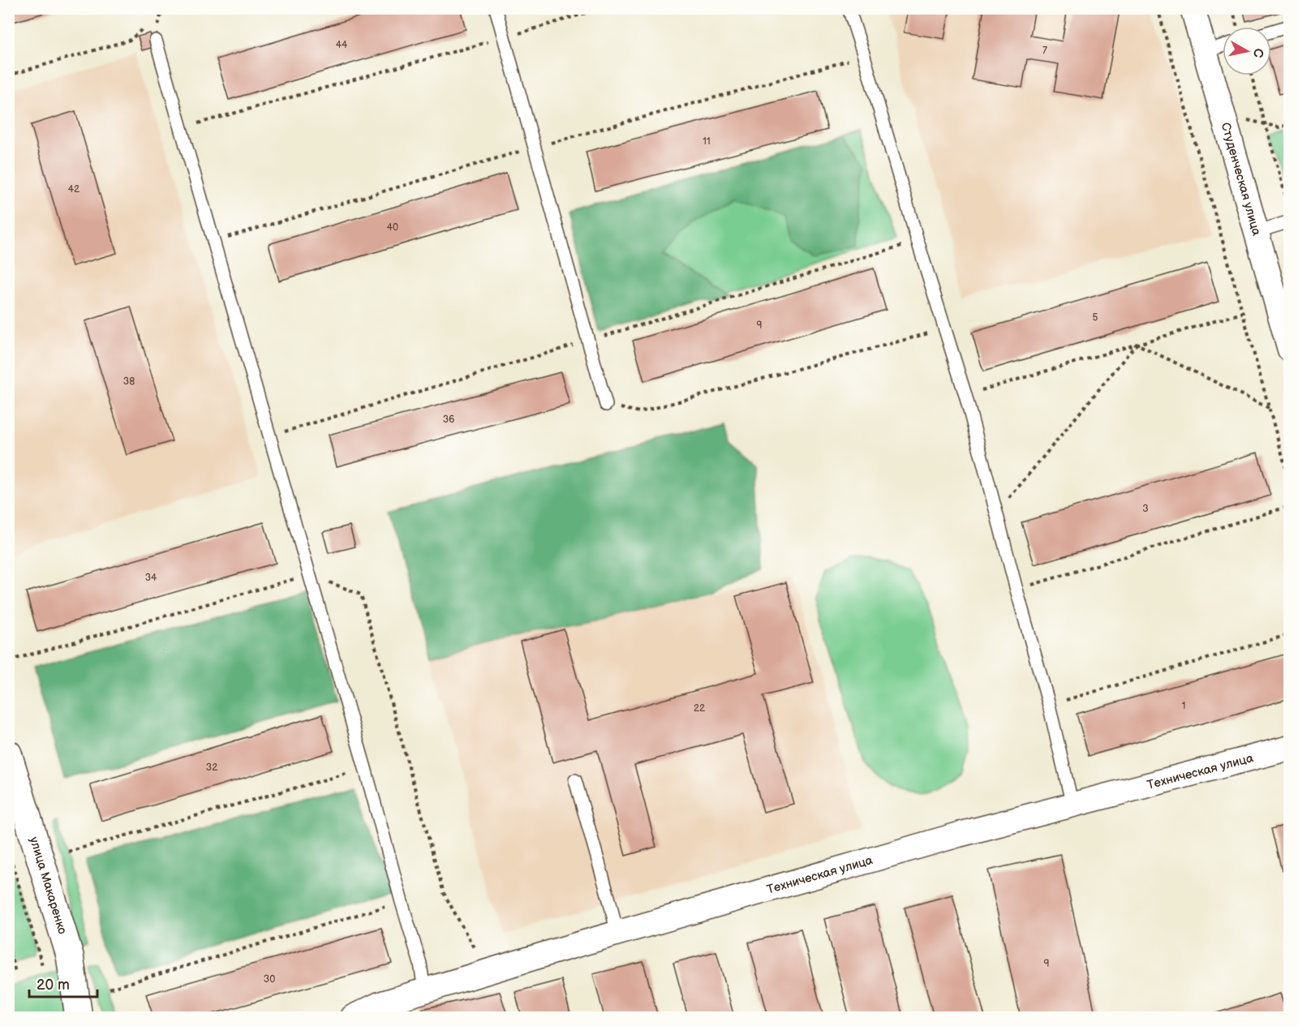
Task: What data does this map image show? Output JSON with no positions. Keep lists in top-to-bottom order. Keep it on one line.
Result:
{"streets":{"main road":["улица Макаренко"],"street":["Студенческая улица","Техническая улица"]},"house_numbers":["44","7","11","42","40","5","9","38","36","3","34","1","22","32","9","30"],"scale_bar":"20 m","north":"right"}
